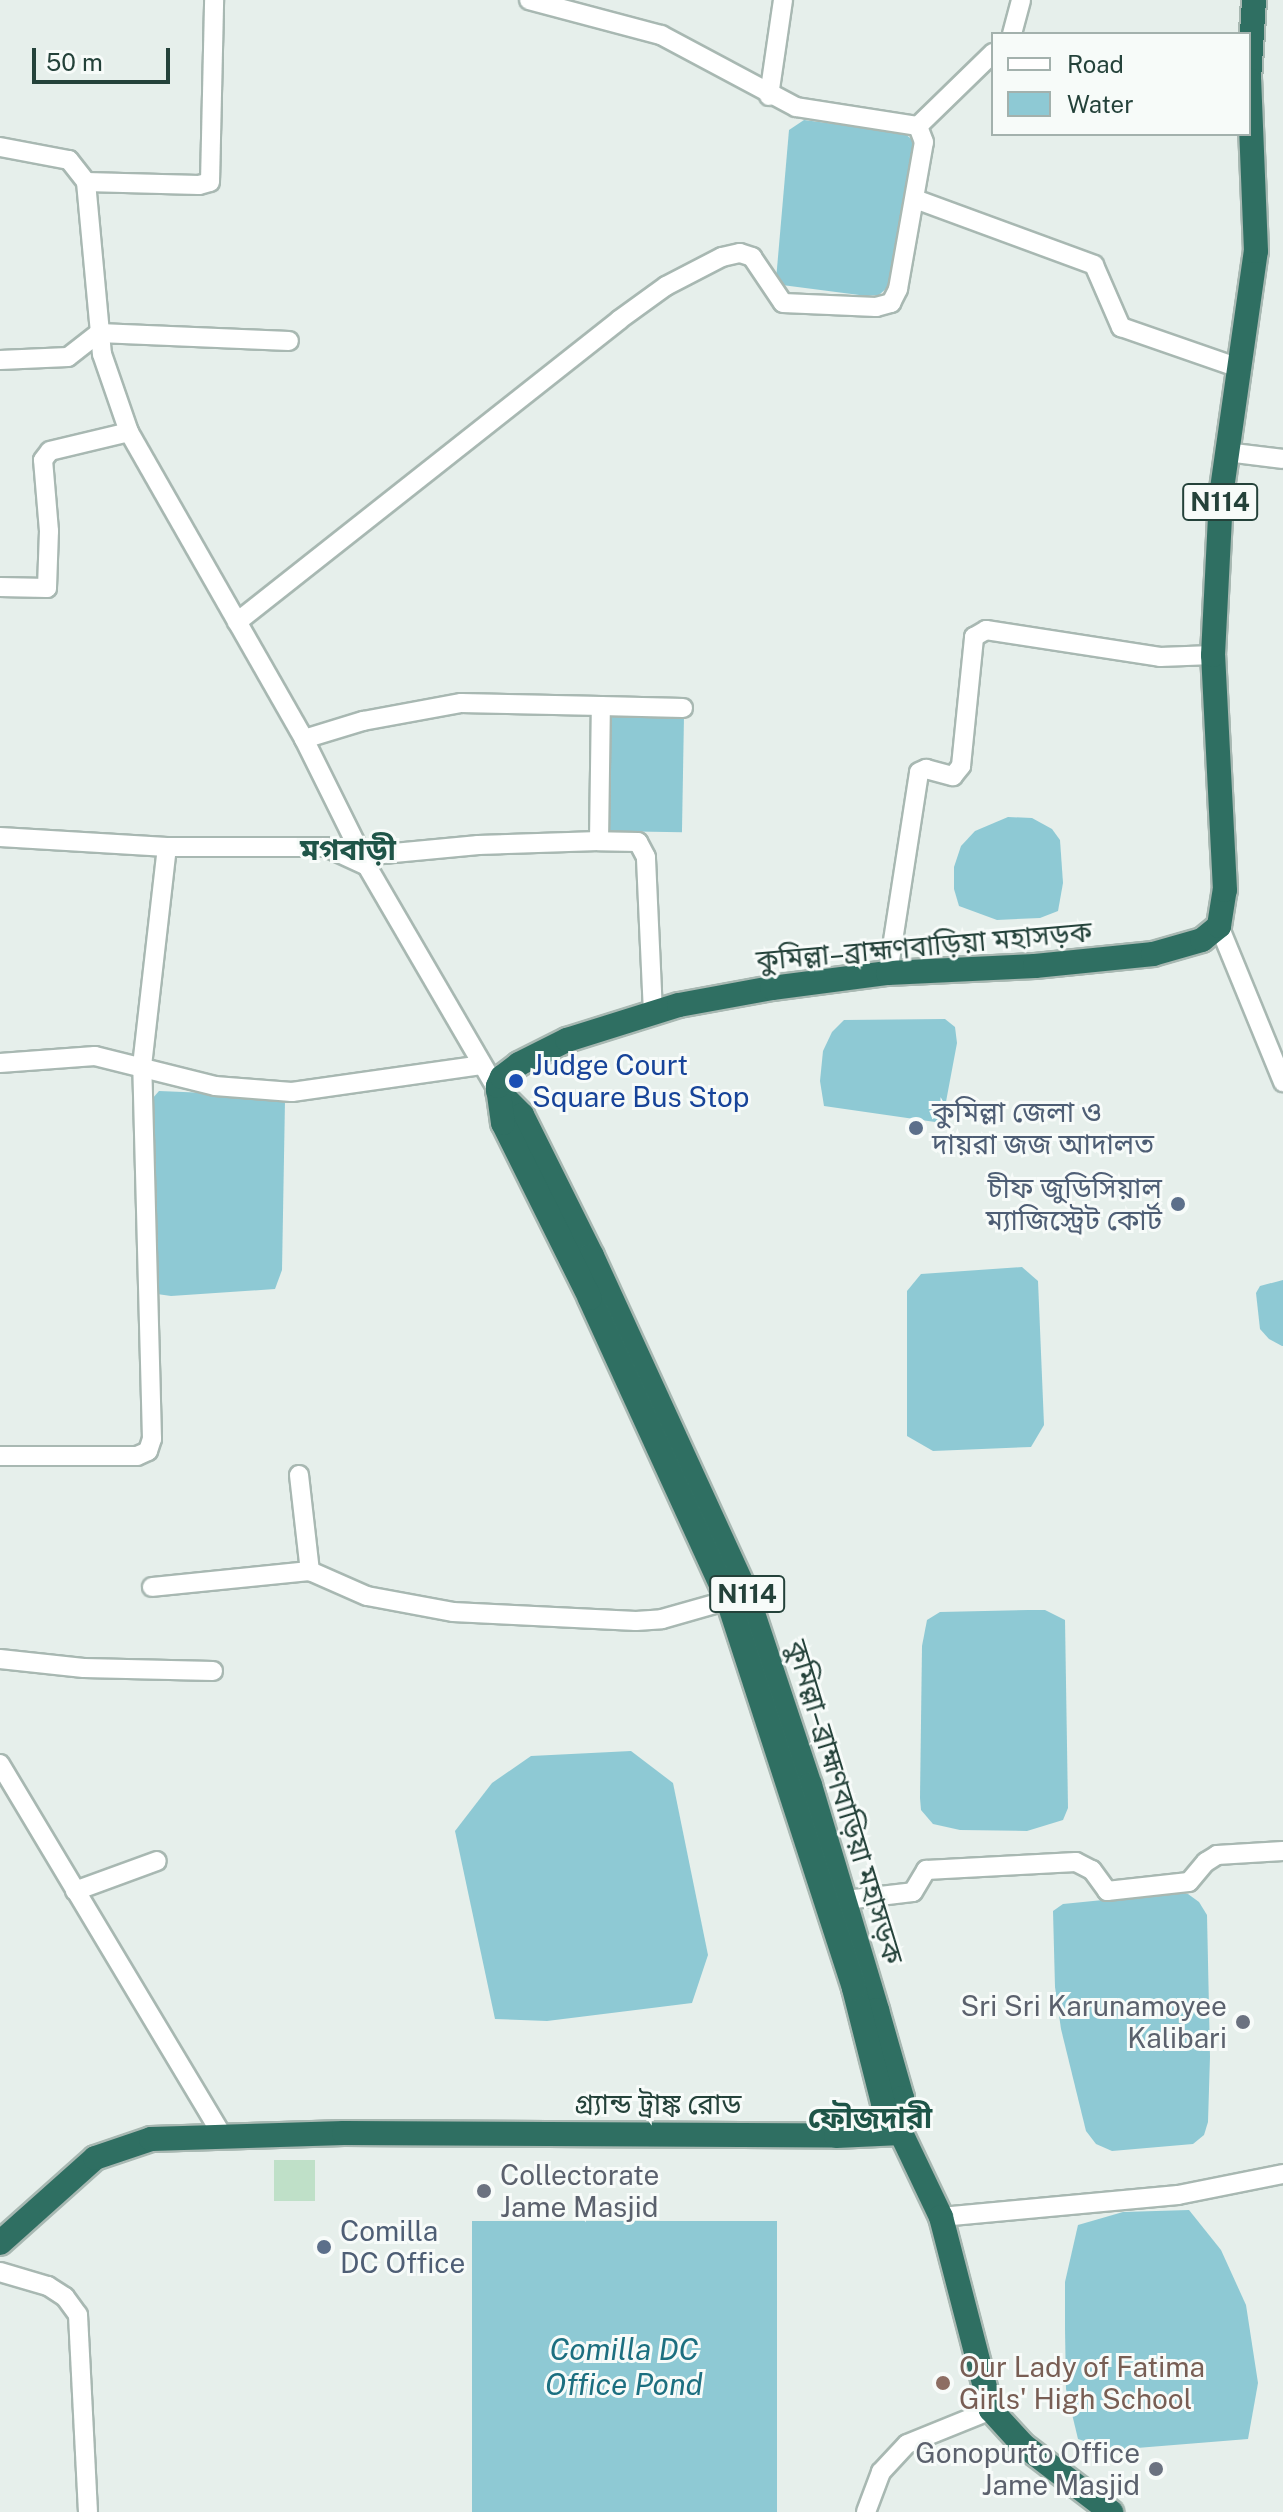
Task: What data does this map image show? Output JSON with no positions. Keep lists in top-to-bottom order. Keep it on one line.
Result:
{"streets":{"highway":["N114","কুমিল্লা–ব্রাহ্মণবাড়িয়া মহাসড়ক","গ্র্যান্ড ট্রাঙ্ক রোড"]},"crossings":[["N114","কুমিল্লা–ব্রাহ্মণবাড়িয়া মহাসড়ক"],["N114","গ্র্যান্ড ট্রাঙ্ক রোড"],["কুমিল্লা–ব্রাহ্মণবাড়িয়া মহাসড়ক","গ্র্যান্ড ট্রাঙ্ক রোড"]],"districts":["মগবাড়ী","ফৌজদারী"],"water":["Comilla DC Office Pond"],"places":["Judge Court Square Bus Stop","কুমিল্লা জেলা ও দায়রা জজ আদালত","চীফ জুডিসিয়াল ম্যাজিস্ট্রেট কোর্ট","Sri Sri Karunamoyee Kalibari","Collectorate Jame Masjid","Comilla DC Office","Our Lady of Fatima Girls' High School","Gonopurto Office Jame Masjid"],"legend":["Road","Water"],"scale_bar":"50 m"}
